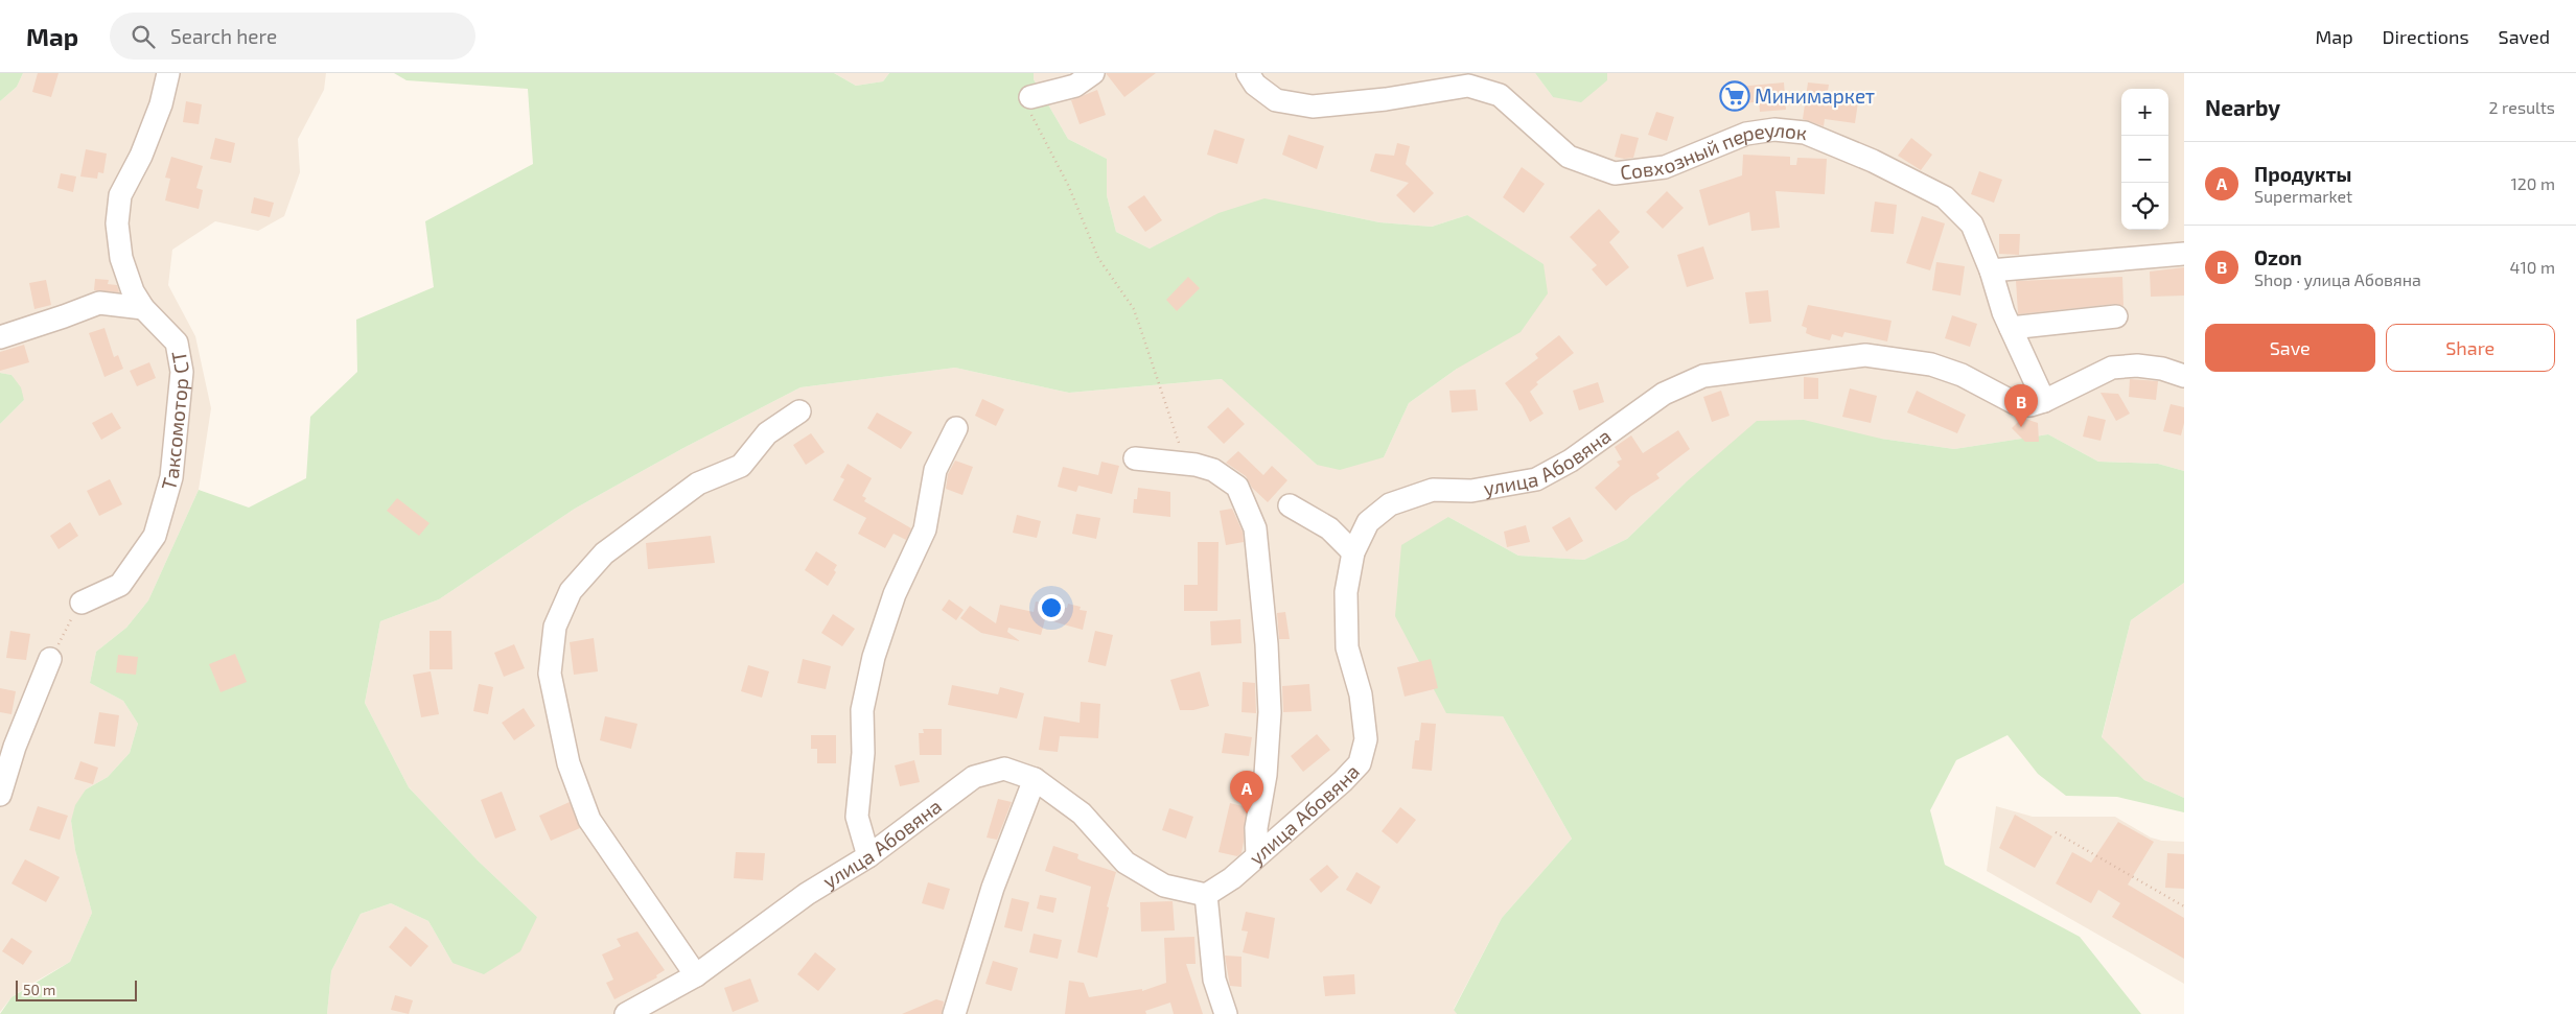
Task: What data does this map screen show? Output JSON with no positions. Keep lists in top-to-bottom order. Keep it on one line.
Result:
{"streets":{"street":["Совхозный переулок","Таксомотор СТ","улица Абовяна"]},"crossings":[["Совхозный переулок","улица Абовяна"]],"places":{"supermarket":["Минимаркет"]},"scale_bar":"50 m","page":{"header":"Map","search":"Search here","nav":["Map","Directions","Saved"],"heading":["Nearby","2 results"],"map_buttons":["+","−"],"list":[{"mark":"A","name":"Продукты","note":"Supermarket","value":"120 m"},{"mark":"B","name":"Ozon","note":"Shop · улица Абовяна","value":"410 m"}],"buttons":["Save","Share"],"pins":["B","A"],"scale":"50 m"}}
